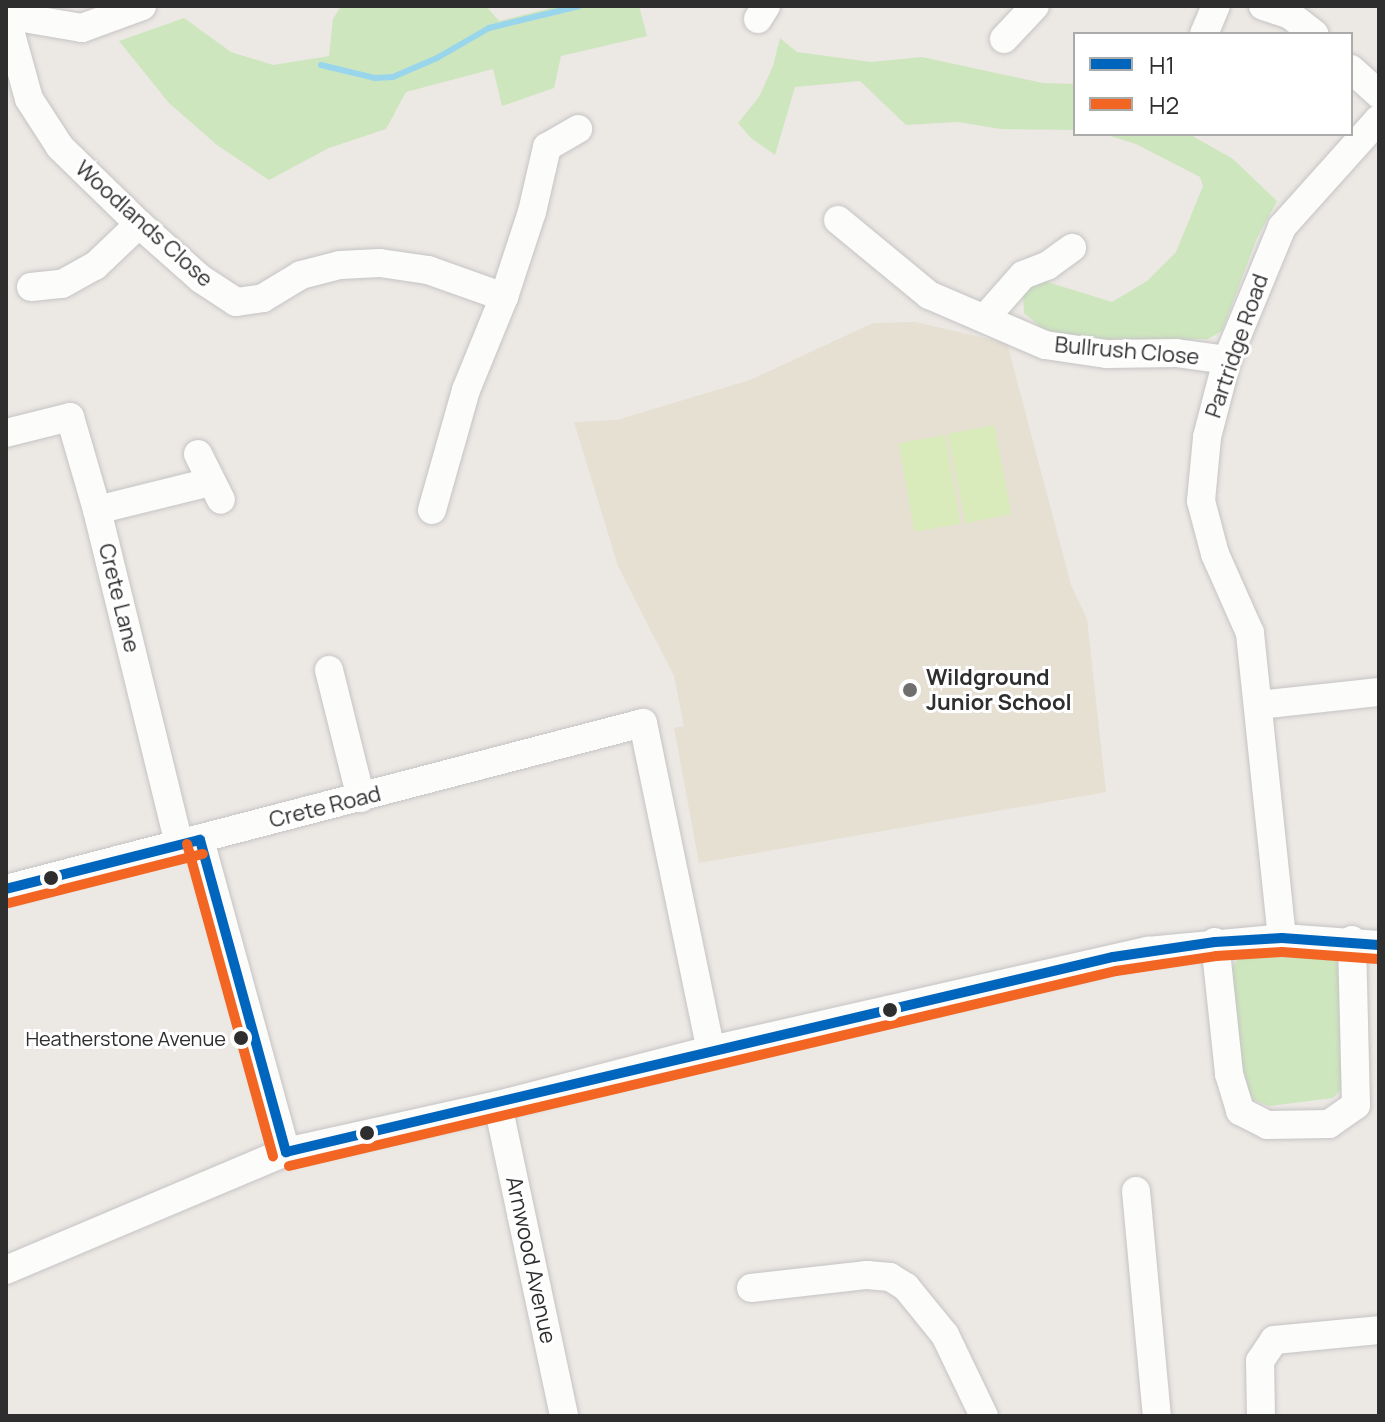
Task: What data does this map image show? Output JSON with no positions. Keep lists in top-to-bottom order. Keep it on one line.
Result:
{"streets":{"street":["Woodlands Close","Partridge Road","Bullrush Close","Crete Lane","Crete Road","Arnwood Avenue"]},"crossings":[["Partridge Road","Bullrush Close"],["Crete Lane","Crete Road"]],"places":["Wildground Junior School","Heatherstone Avenue"],"lines":["transit line H1","transit line H2"],"legend":["H1","H2"]}
